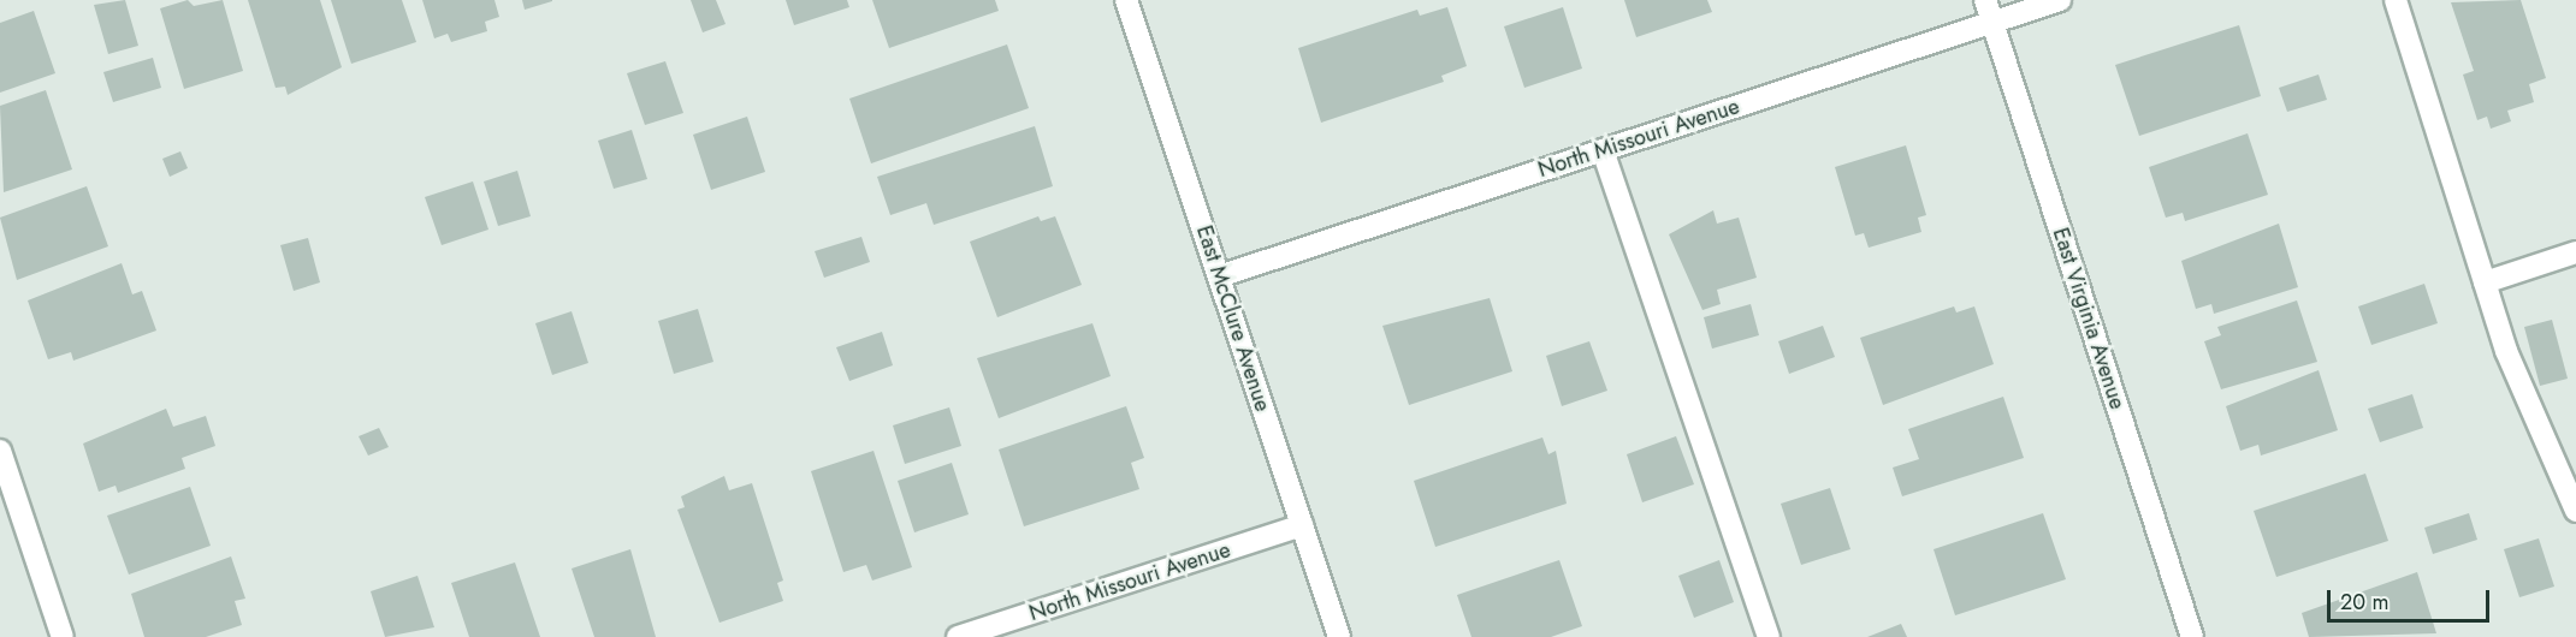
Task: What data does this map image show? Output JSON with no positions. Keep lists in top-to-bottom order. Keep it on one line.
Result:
{"streets":{"street":["North Missouri Avenue","East McClure Avenue","East Virginia Avenue"]},"crossings":[["North Missouri Avenue","East McClure Avenue"],["North Missouri Avenue","East Virginia Avenue"]],"scale_bar":"20 m"}
